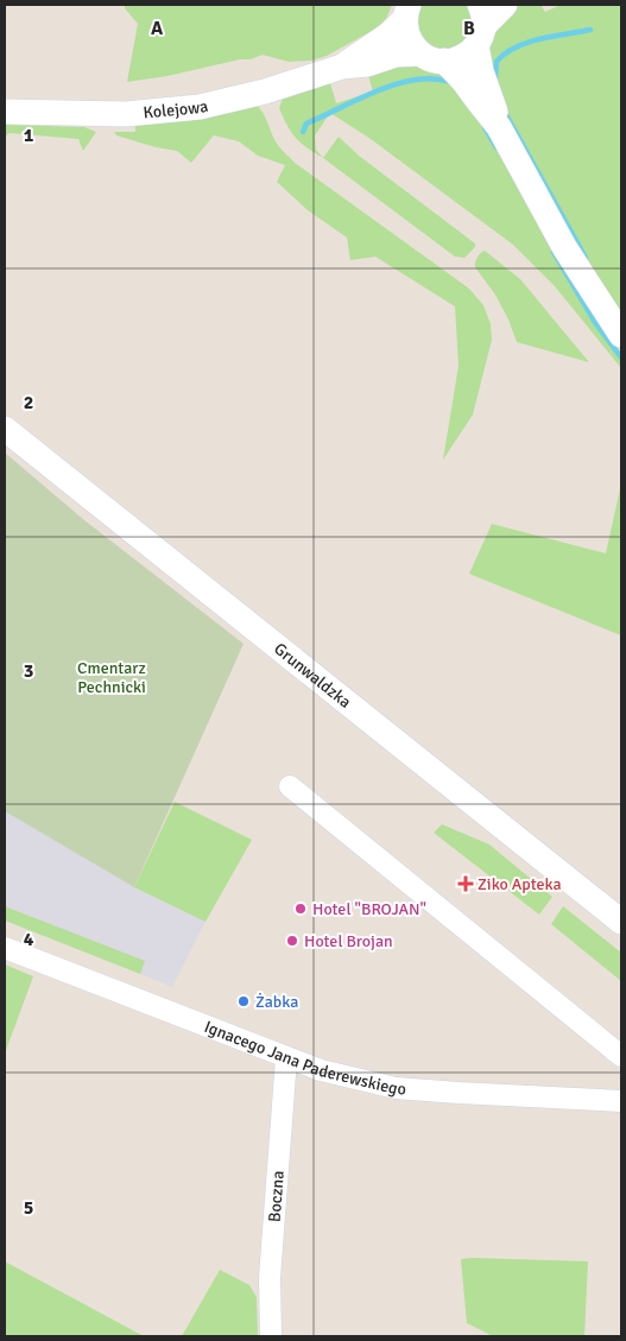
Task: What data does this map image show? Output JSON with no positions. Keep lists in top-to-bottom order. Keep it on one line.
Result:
{"streets":{"street":["Kolejowa","Grunwaldzka","Ignacego Jana Paderewskiego","Boczna"]},"crossings":[["Ignacego Jana Paderewskiego","Boczna"]],"parks":["Cmentarz Pechnicki"],"places":{"health":["Ziko Apteka"],"other":["Hotel \"BROJAN\"","Hotel Brojan","Żabka"]},"grid":{"columns":["A","B"],"rows":["1","2","3","4","5"]}}
